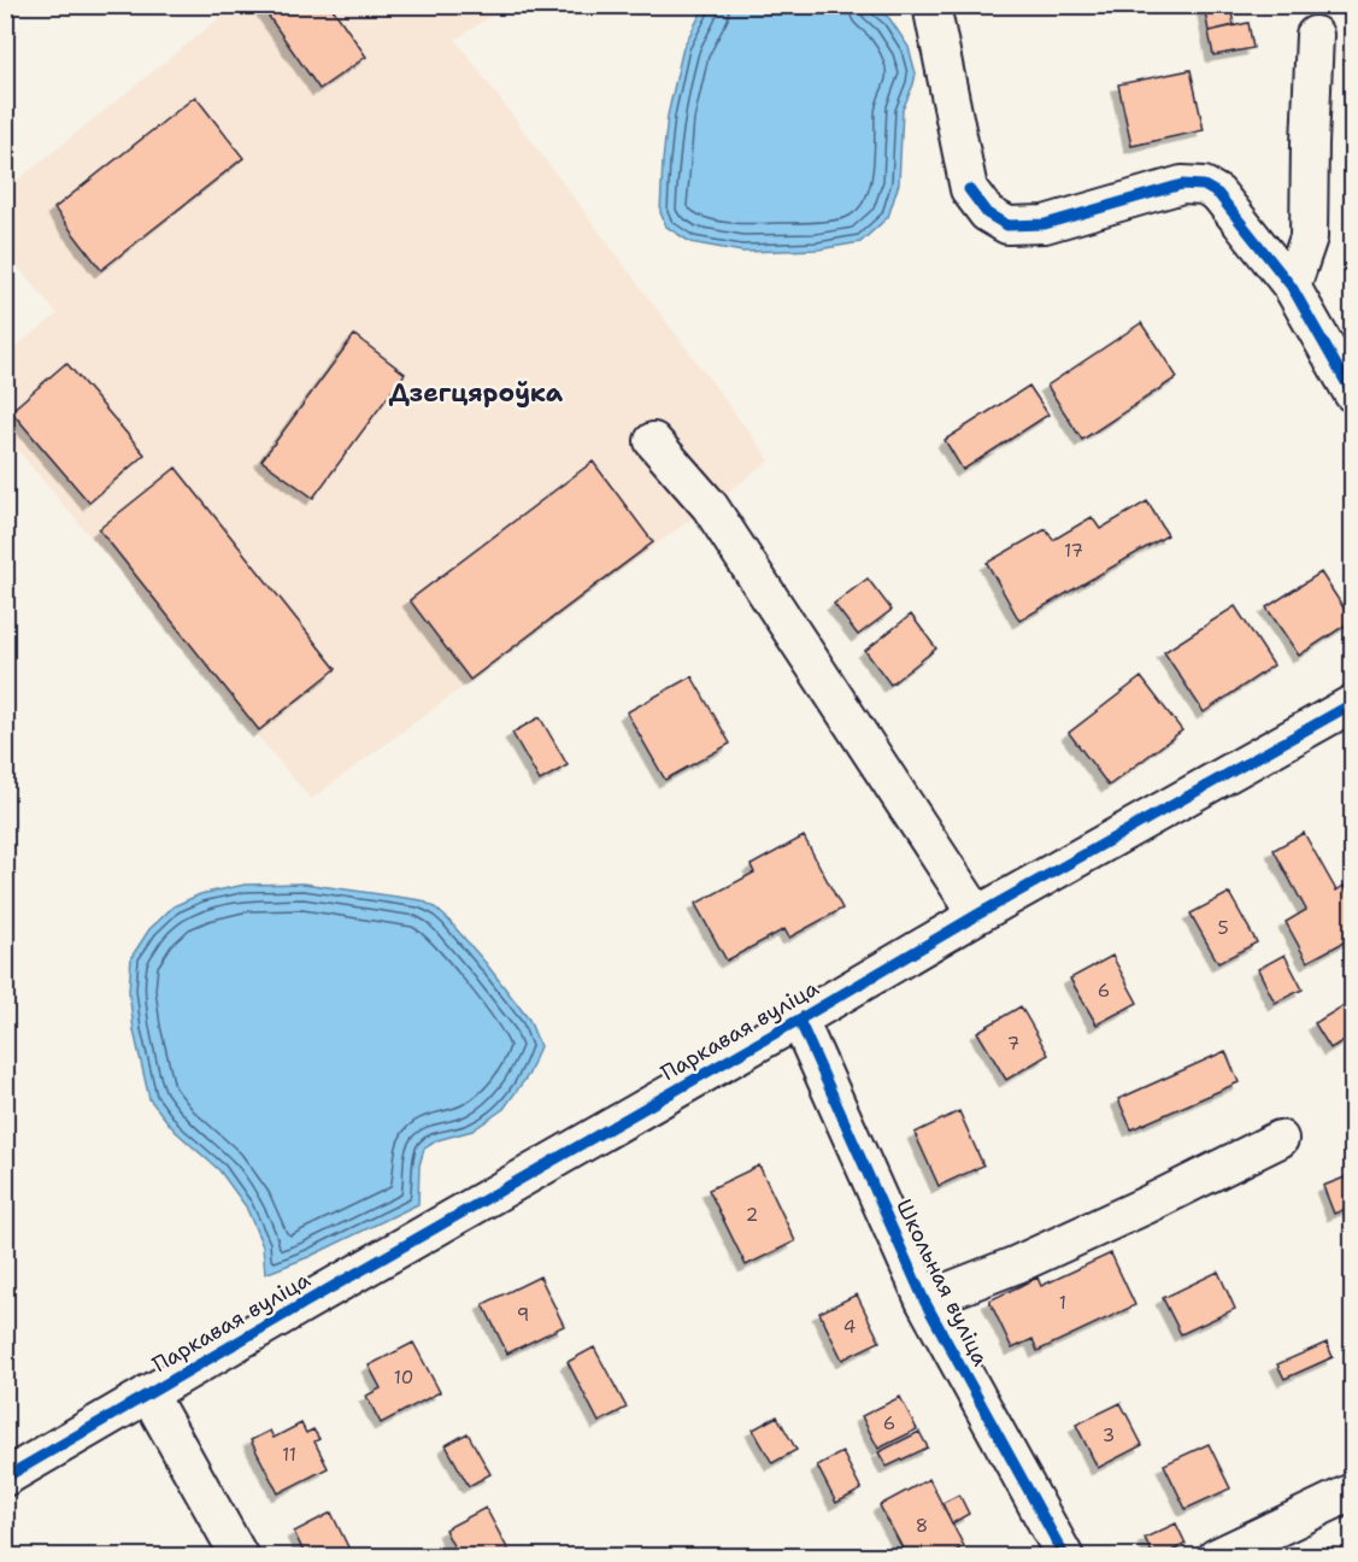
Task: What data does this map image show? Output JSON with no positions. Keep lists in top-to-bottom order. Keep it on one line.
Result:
{"streets":{"street":["Паркавая вуліца","Школьная вуліца"]},"crossings":[["Паркавая вуліца","Школьная вуліца"]],"districts":["Дзегцяроўка"],"house_numbers":["17","5","6","7","2","1","9","4","10","6","3","11","8"]}
